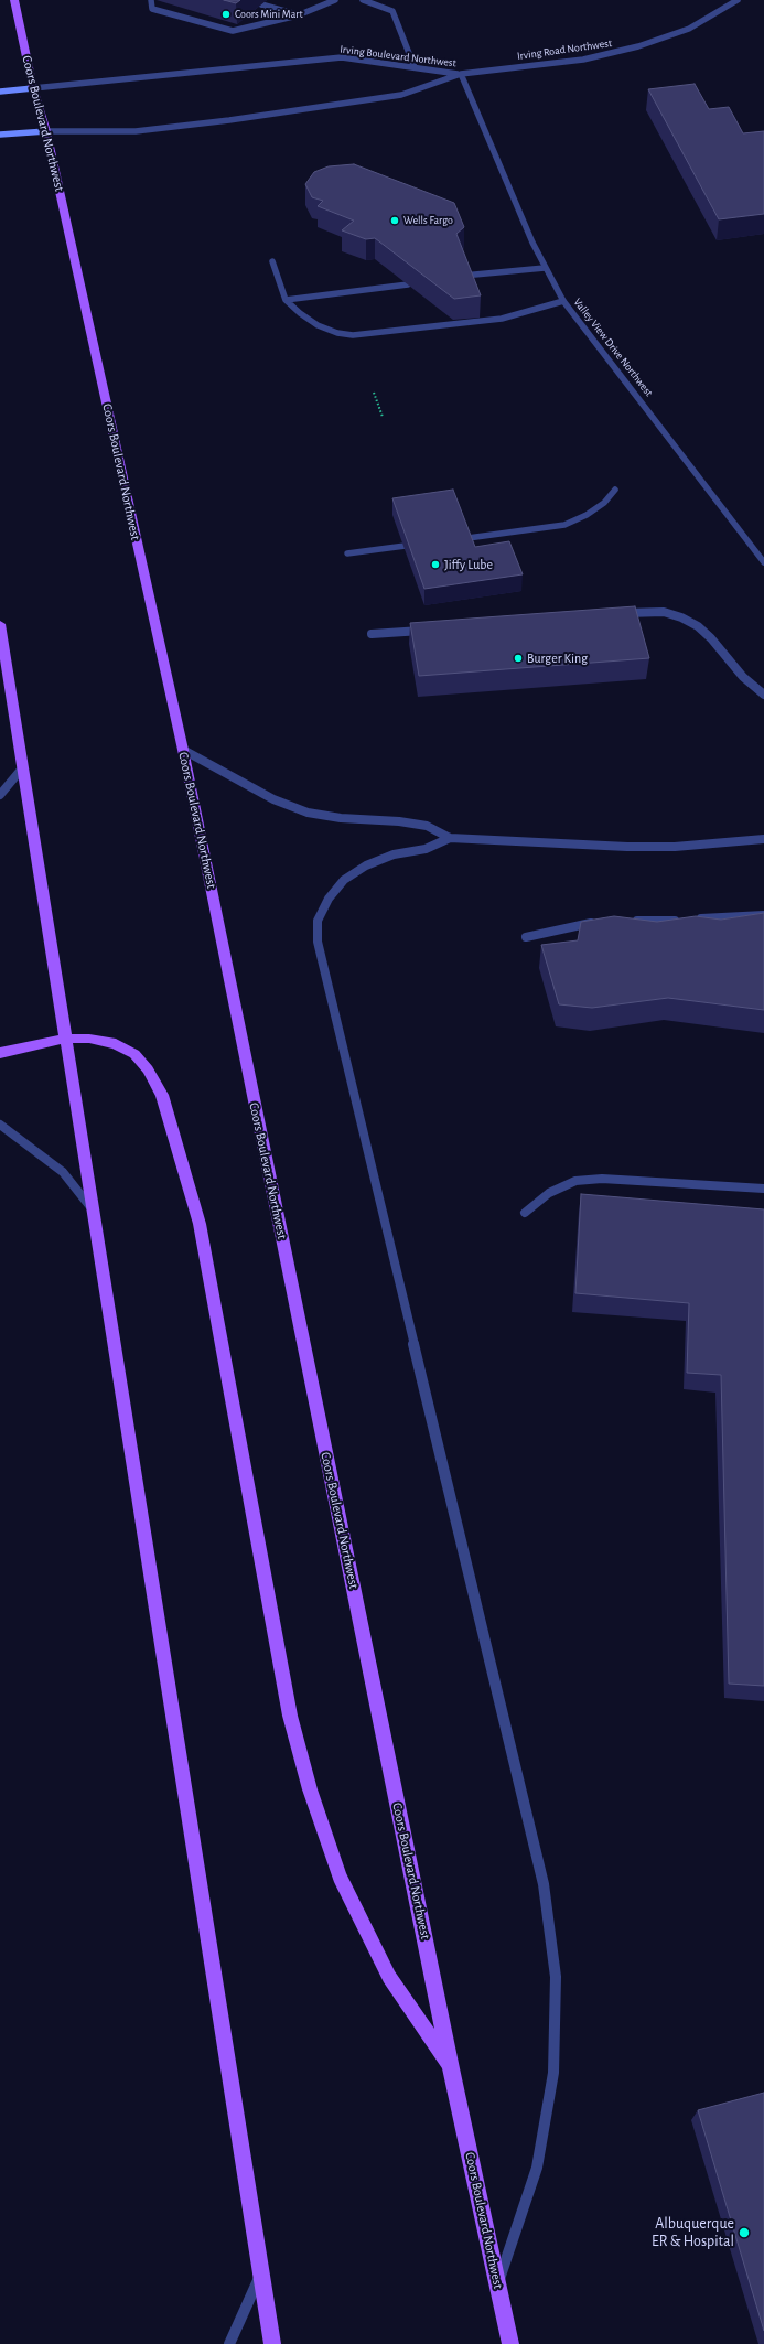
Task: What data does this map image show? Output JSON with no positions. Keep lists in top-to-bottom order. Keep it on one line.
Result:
{"streets":{"main road":["Coors Boulevard Northwest"],"street":["Irving Road Northwest","Irving Boulevard Northwest","Valley View Drive Northwest"]},"crossings":[["Irving Road Northwest","Irving Boulevard Northwest"],["Irving Road Northwest","Valley View Drive Northwest"],["Irving Boulevard Northwest","Coors Boulevard Northwest"],["Irving Boulevard Northwest","Valley View Drive Northwest"]],"places":["Coors Mini Mart","Wells Fargo","Jiffy Lube","Burger King","Albuquerque ER & Hospital"]}
